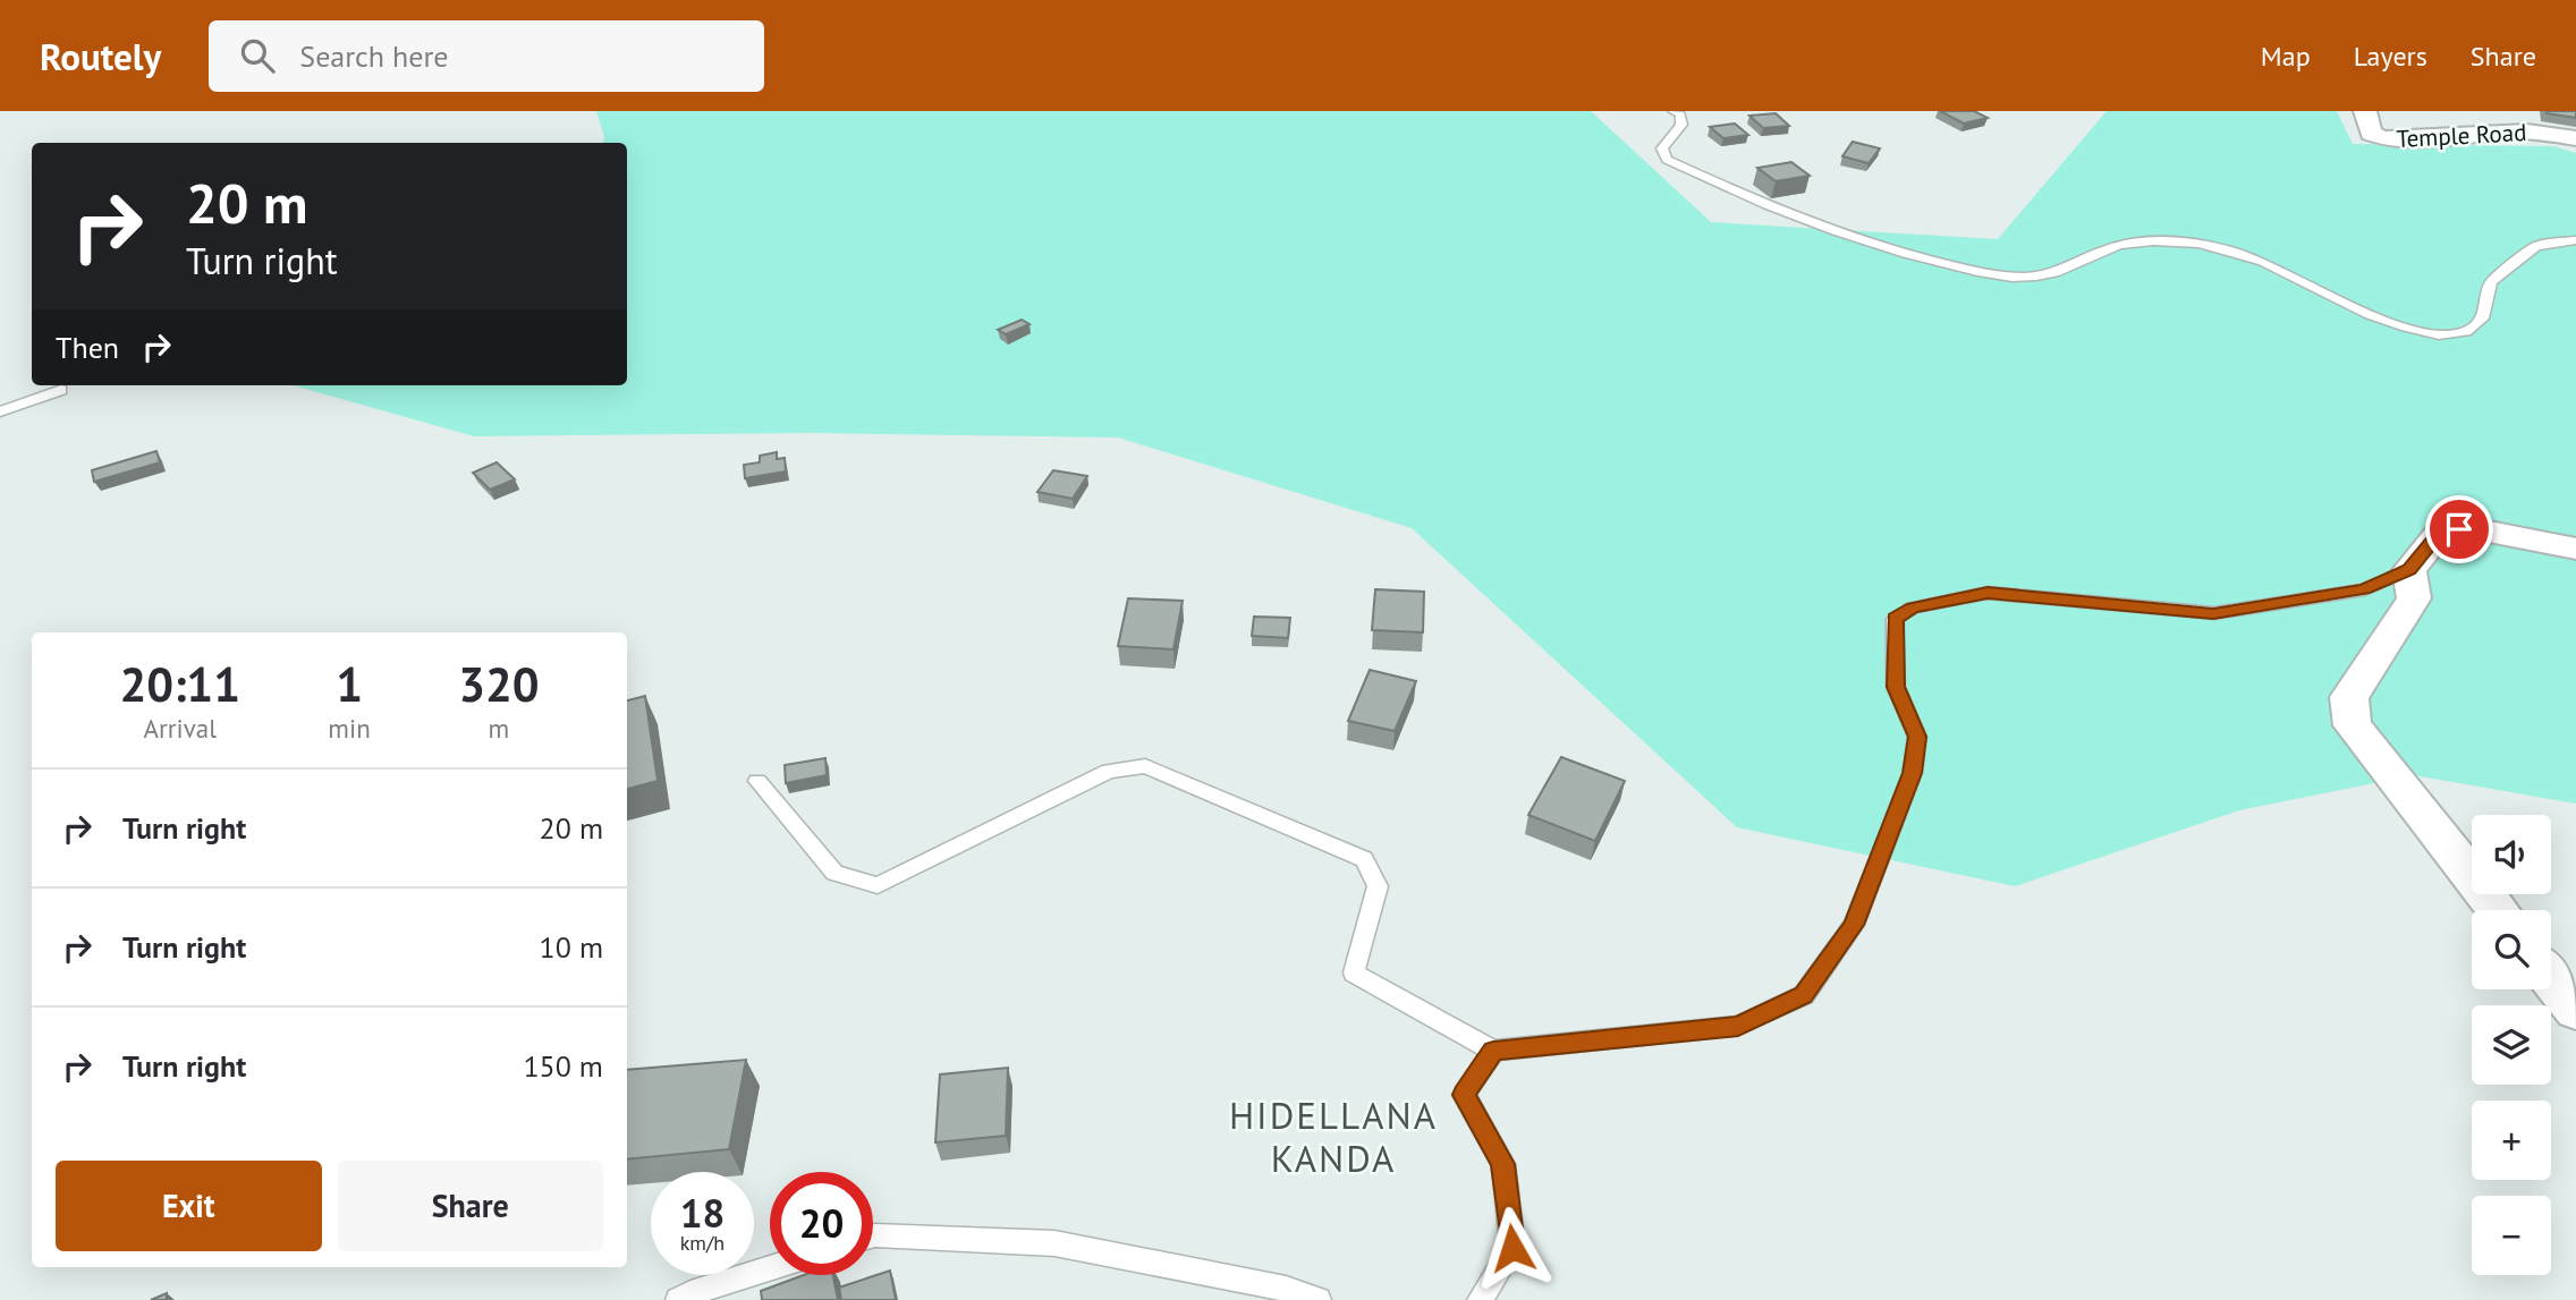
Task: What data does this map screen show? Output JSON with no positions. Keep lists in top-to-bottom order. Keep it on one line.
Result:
{"streets":{"street":["Temple Road"]},"districts":["HIDELLANA KANDA"],"page":{"header":"Routely","search":"Search here","nav":["Map","Layers","Share"],"turn":["20 m","Turn right"],"then":"Then","eta":["20:11","Arrival","1","min","320","m"],"list":[{"name":"Turn right","value":"20 m"},{"name":"Turn right","value":"10 m"},{"name":"Turn right","value":"150 m"}],"map_buttons":["+","−"],"buttons":["Exit","Share"],"speed":"18 km/h","limit":"20"}}
